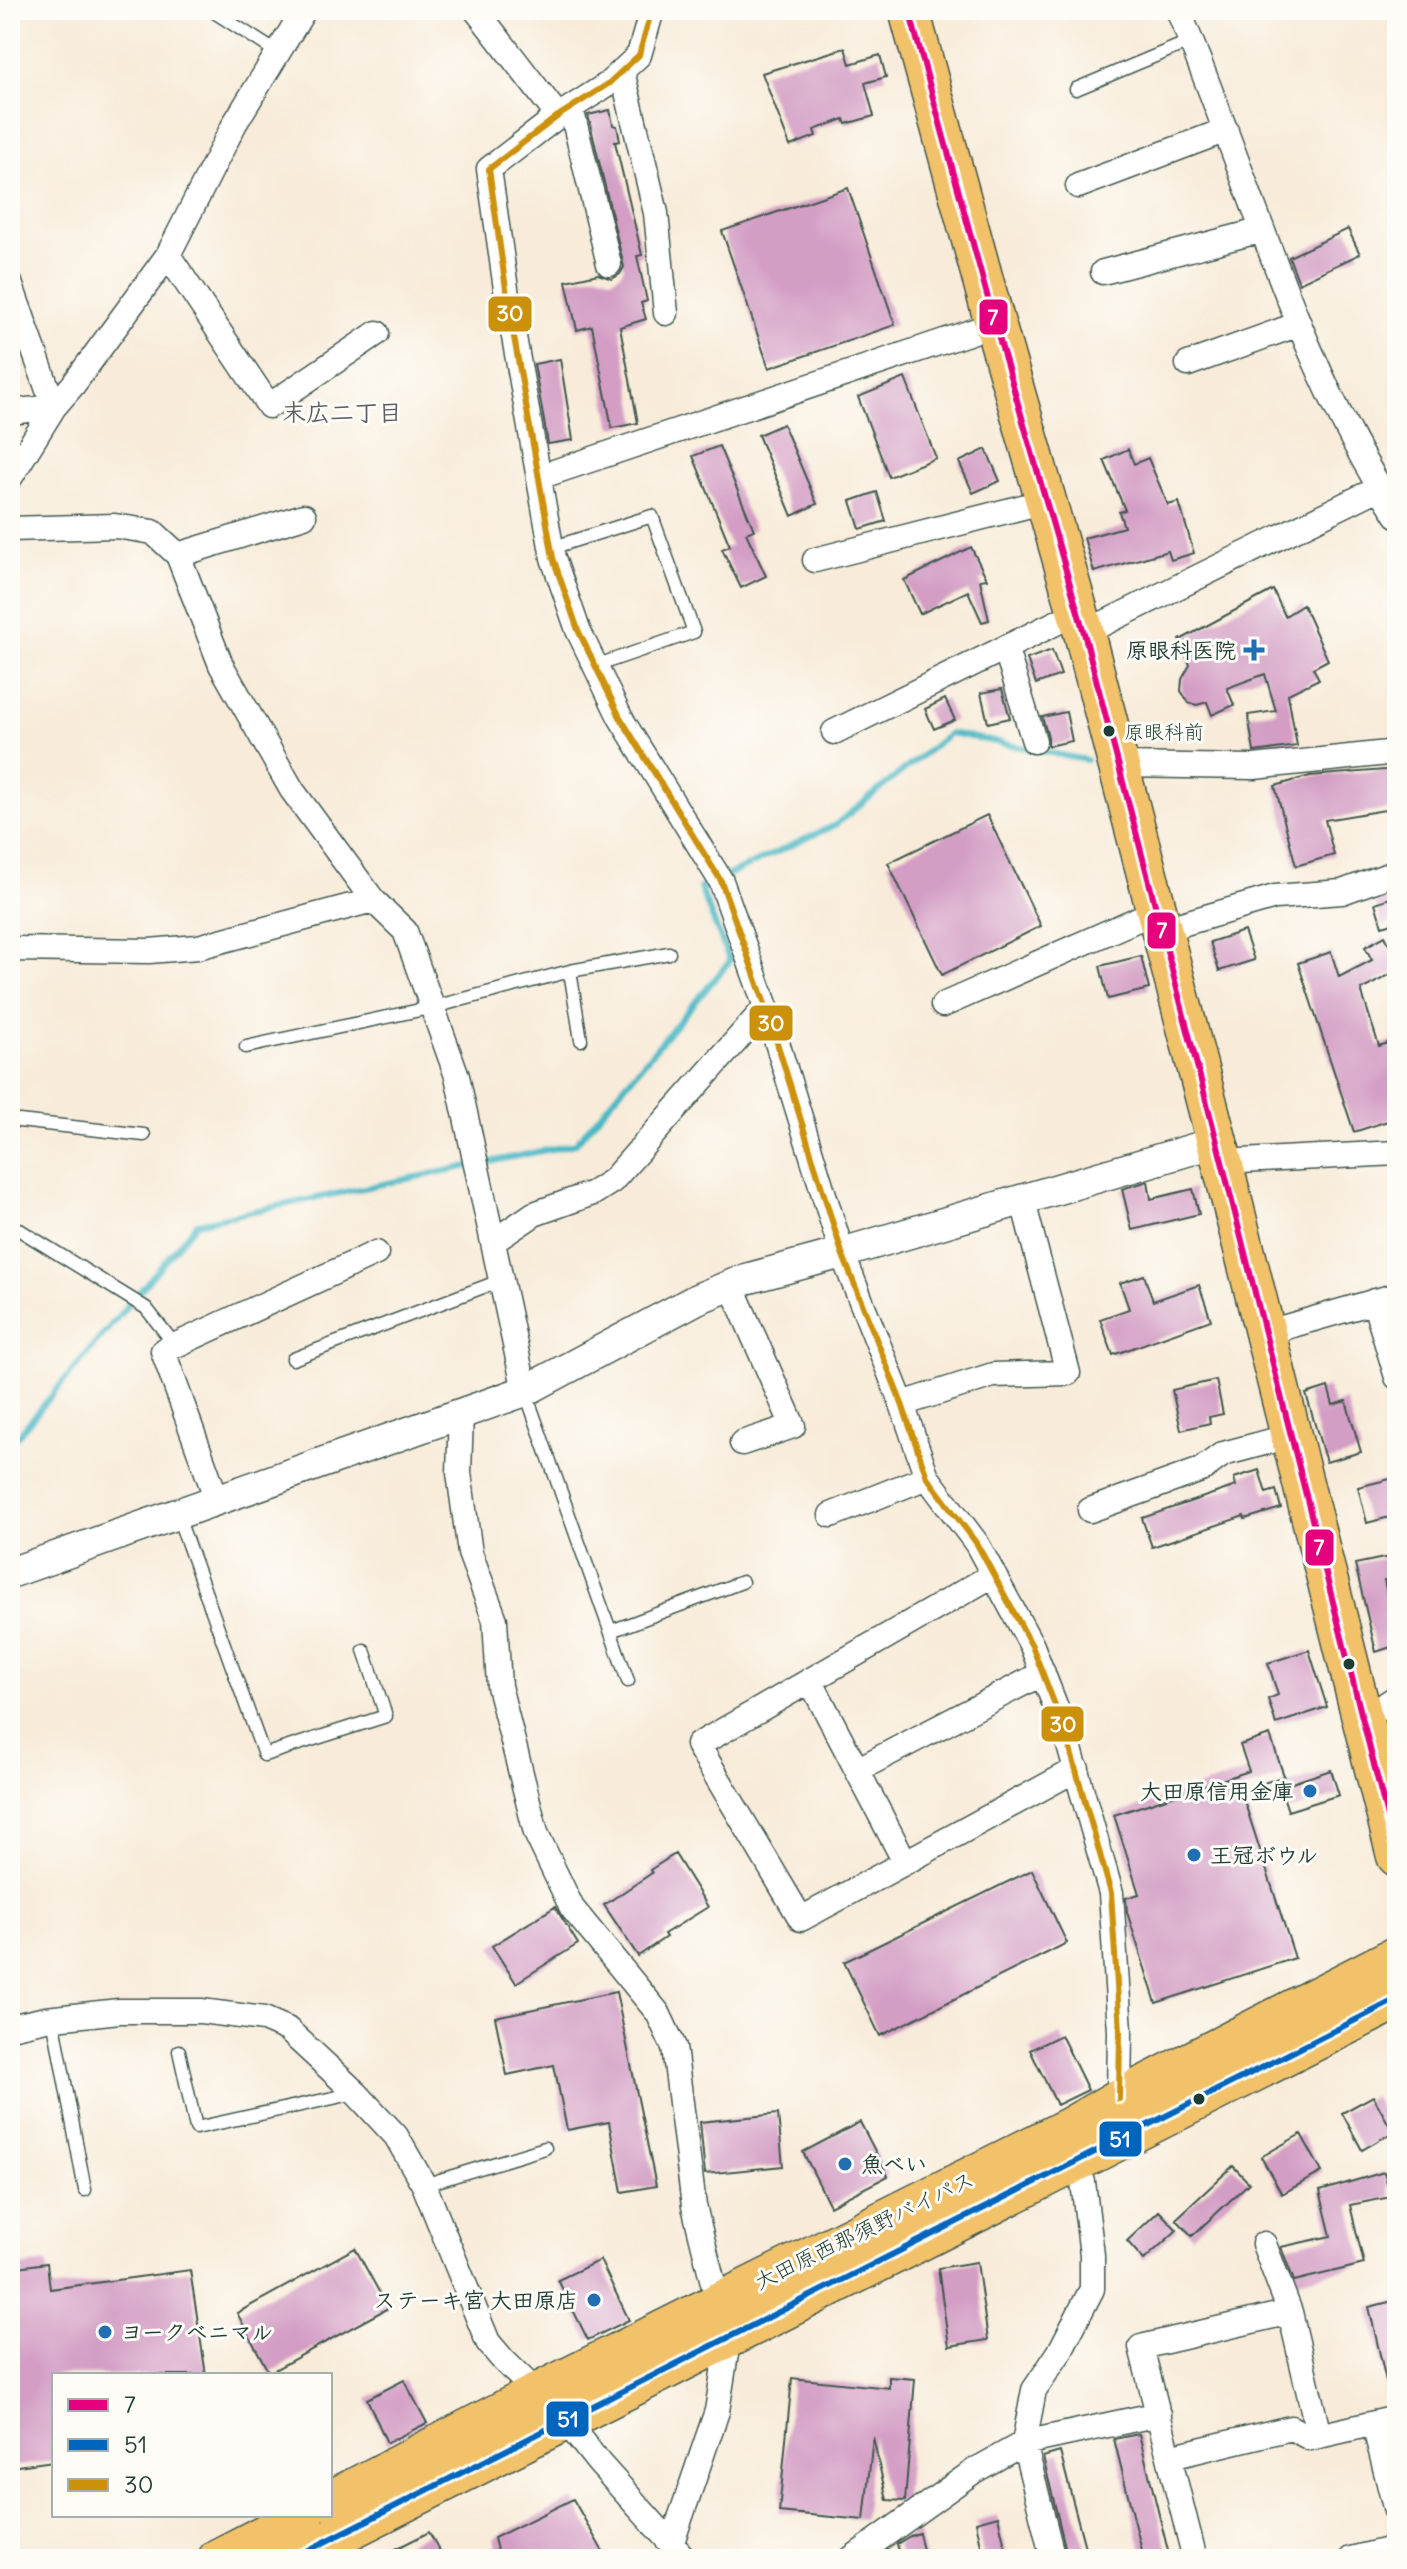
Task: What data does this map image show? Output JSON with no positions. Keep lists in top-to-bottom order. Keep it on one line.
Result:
{"streets":{"highway":["大田原西那須野バイパス"]},"districts":["末広二丁目"],"places":{"health":["原眼科医院"],"other":["原眼科前","大田原信用金庫","王冠ボウル","魚べい","ステーキ宮 大田原店","ヨークベニマル"]},"lines":["transit line 7","transit line 30","transit line 51"],"legend":["7","51","30"]}
